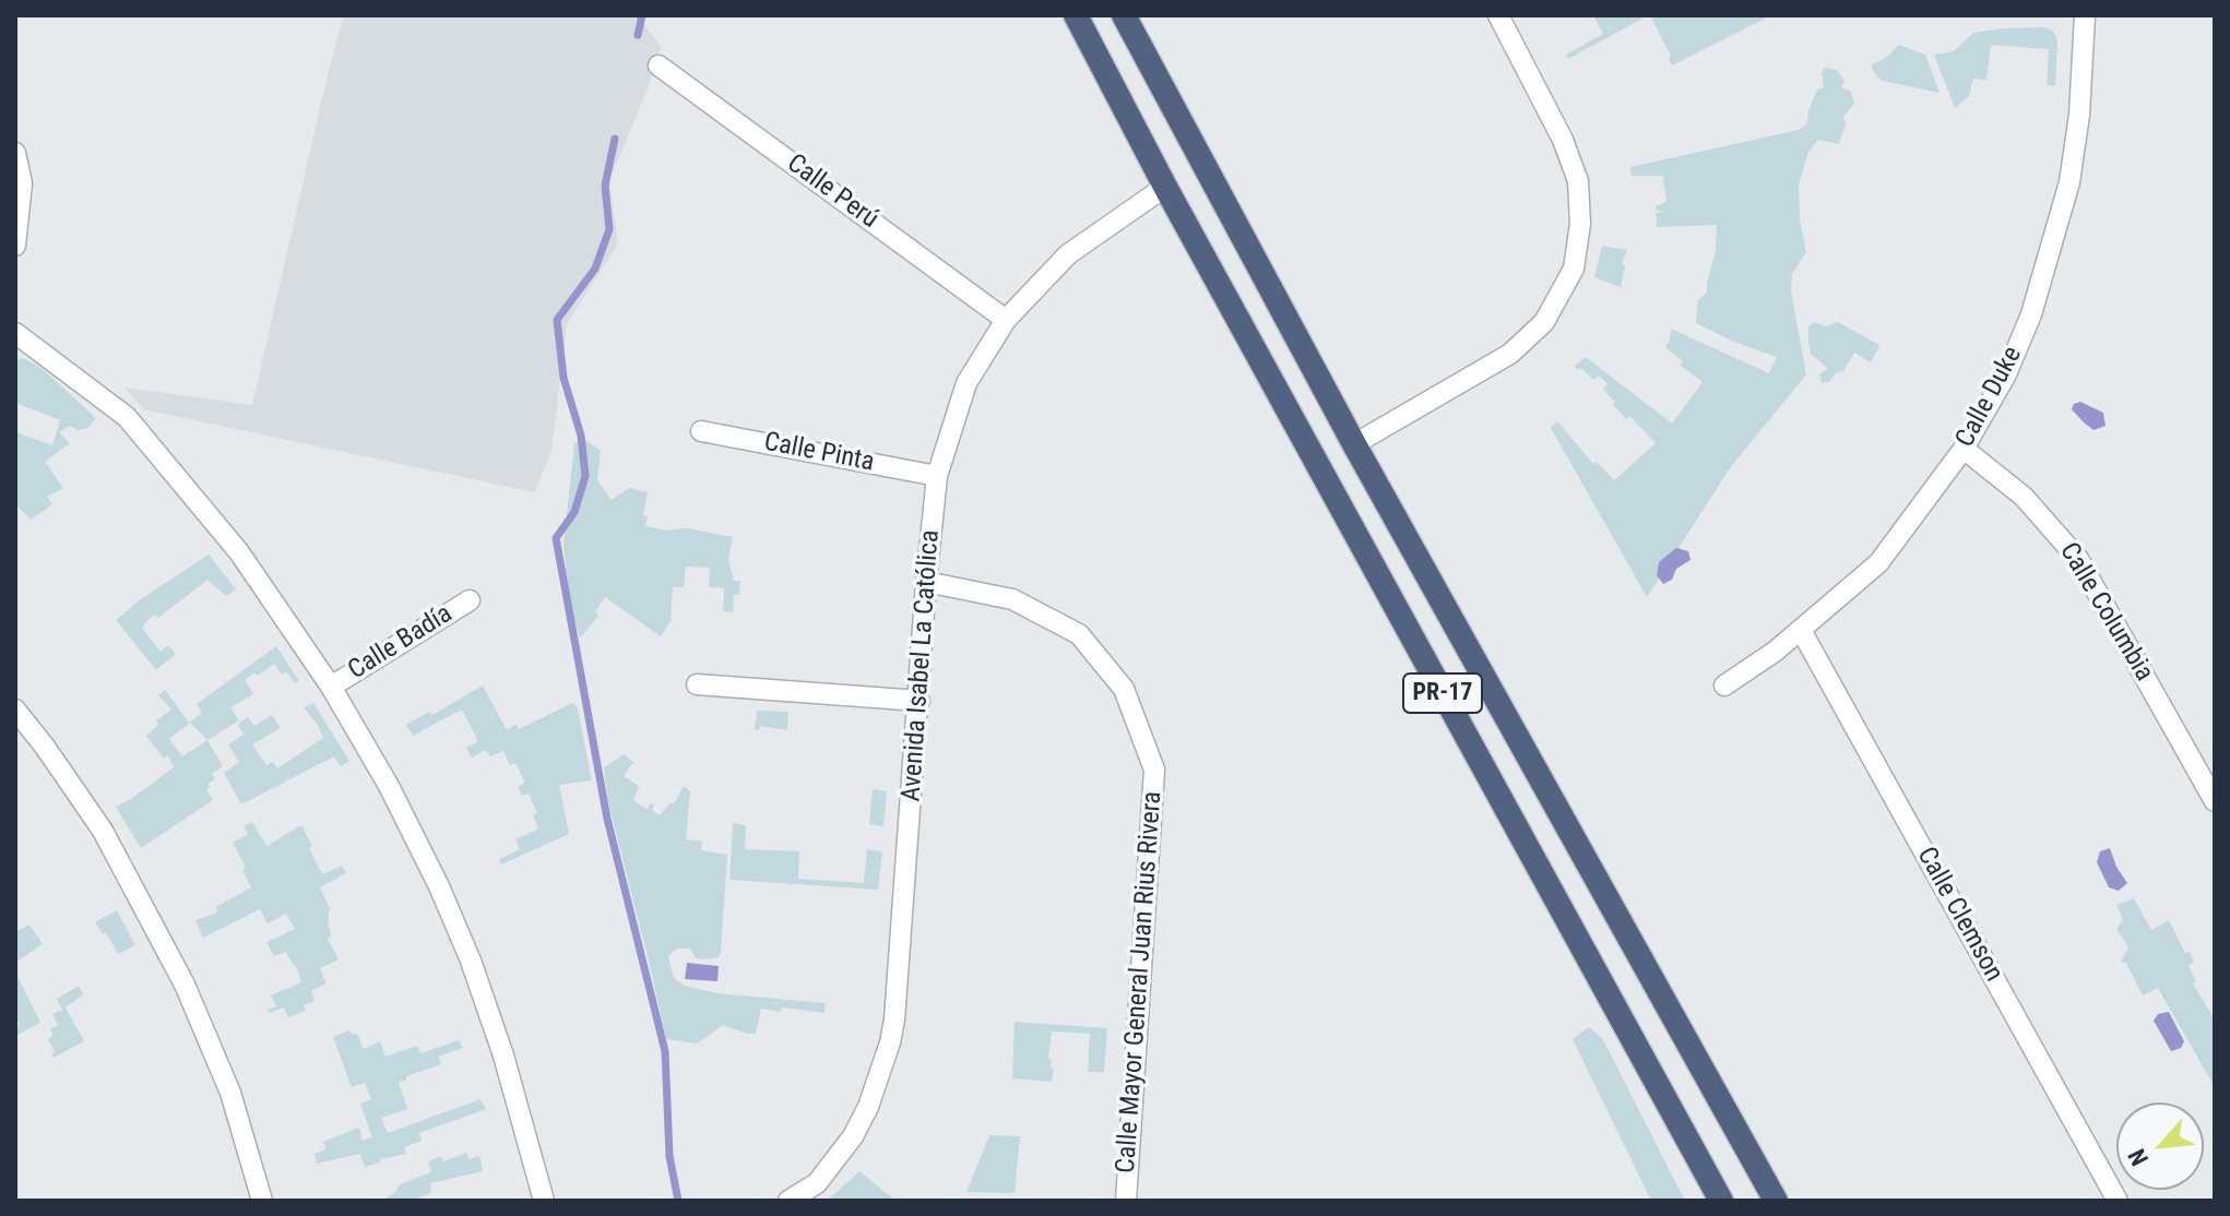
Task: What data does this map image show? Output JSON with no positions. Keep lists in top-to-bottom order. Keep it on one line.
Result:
{"streets":{"highway":["PR-17"],"street":["Calle Perú","Calle Duke","Calle Pinta","Calle Columbia","Calle Badía","Avenida Isabel La Católica","Calle Clemson","Calle Mayor General Juan Rius Rivera"]},"crossings":[["Calle Perú","Avenida Isabel La Católica"],["Calle Duke","Calle Columbia"],["Calle Duke","Calle Clemson"],["Calle Pinta","Avenida Isabel La Católica"],["Avenida Isabel La Católica","PR-17"],["Avenida Isabel La Católica","Calle Mayor General Juan Rius Rivera"]],"north":"bottom left"}
